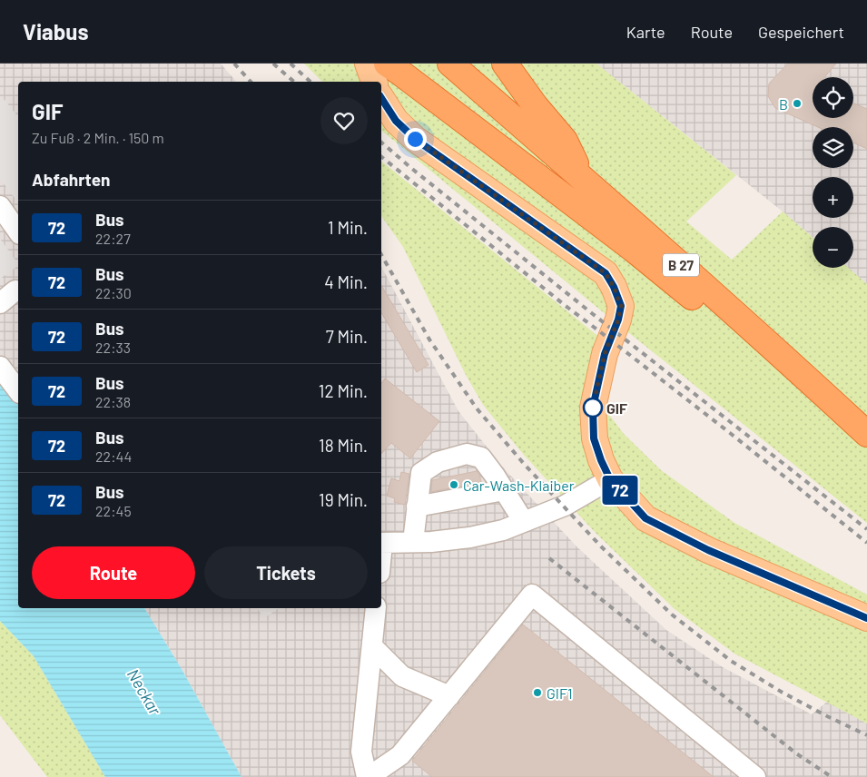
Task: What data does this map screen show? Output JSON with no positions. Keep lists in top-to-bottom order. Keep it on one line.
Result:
{"streets":{"highway":["B 27"]},"water":["Neckar"],"places":["B","GIF","Car-Wash-Klaiber","GIF1"],"lines":["bus line 72"],"page":{"header":"Viabus","nav":["Karte","Route","Gespeichert"],"on_map":"72","map_buttons":["+","−"],"heading":[["GIF","Zu Fuß · 2 Min. · 150 m"],"Abfahrten"],"list":[{"mark":"72","name":"Bus","note":"22:27","value":"1 Min."},{"mark":"72","name":"Bus","note":"22:30","value":"4 Min."},{"mark":"72","name":"Bus","note":"22:33","value":"7 Min."},{"mark":"72","name":"Bus","note":"22:38","value":"12 Min."},{"mark":"72","name":"Bus","note":"22:44","value":"18 Min."},{"mark":"72","name":"Bus","note":"22:45","value":"19 Min."}],"buttons":["Route","Tickets"]}}
